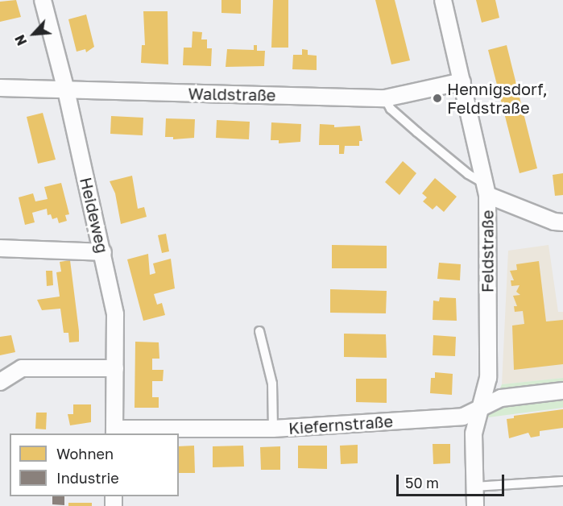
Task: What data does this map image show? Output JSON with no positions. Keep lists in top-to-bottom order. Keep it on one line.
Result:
{"streets":{"street":["Waldstraße","Heideweg","Feldstraße","Kiefernstraße"]},"crossings":[["Waldstraße","Heideweg"],["Waldstraße","Feldstraße"],["Heideweg","Kiefernstraße"],["Feldstraße","Kiefernstraße"]],"places":["Hennigsdorf, Feldstraße"],"legend":["Wohnen","Industrie"],"scale_bar":"50 m","north":"bottom left"}
